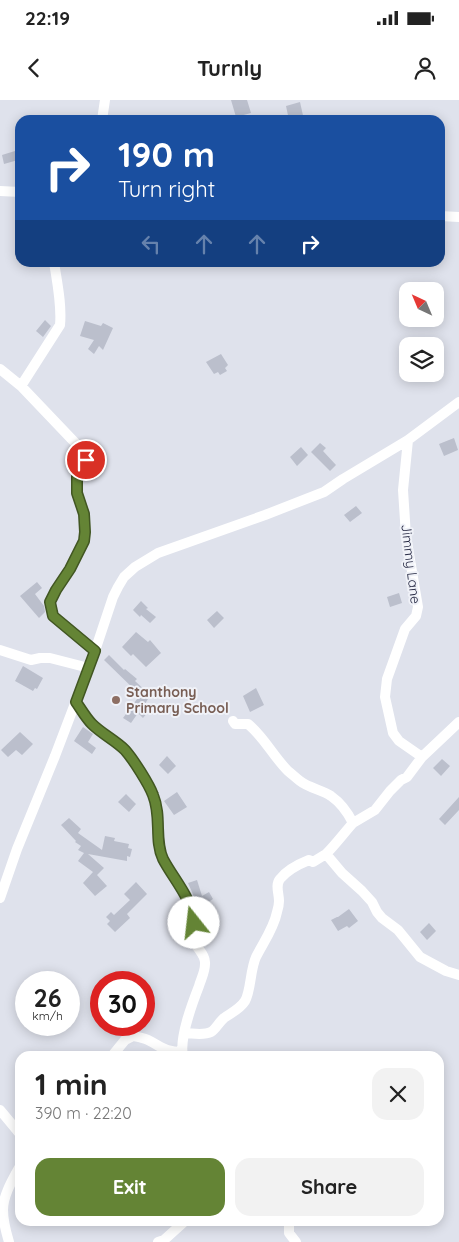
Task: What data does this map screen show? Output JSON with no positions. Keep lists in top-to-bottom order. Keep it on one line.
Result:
{"streets":{"street":["Jimmy Lane"]},"places":["Stanthony Primary School"],"north":"top left","page":{"status":"22:19","header":"Turnly","turn":["190 m","Turn right"],"speed":"26 km/h","limit":"30","heading":["1 min","390 m · 22:20"],"buttons":["Exit","Share"]}}
